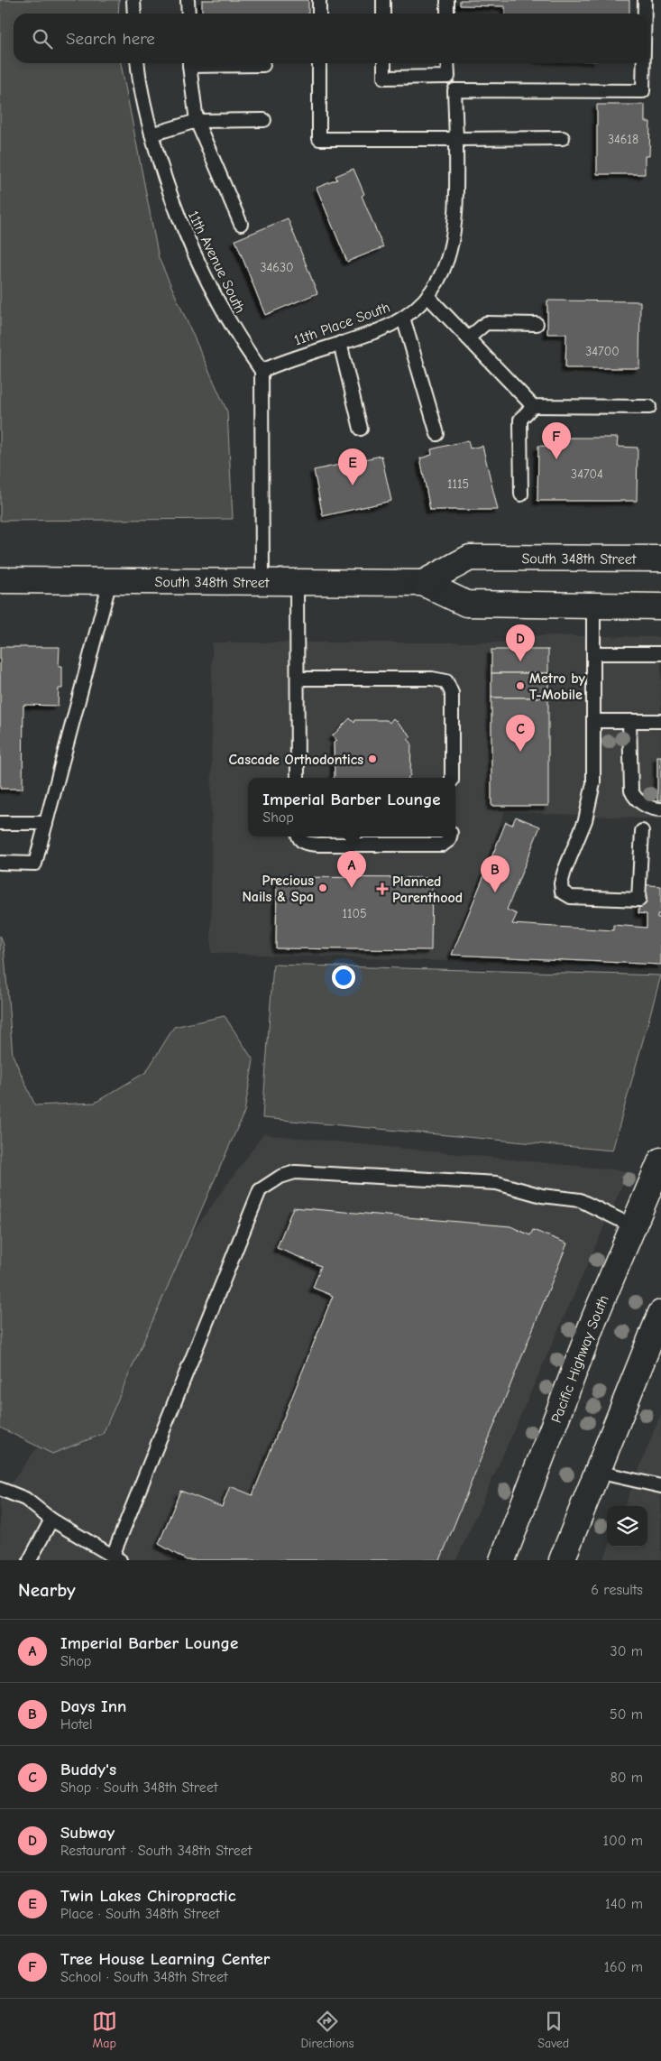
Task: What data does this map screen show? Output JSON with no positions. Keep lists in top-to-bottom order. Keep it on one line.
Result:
{"streets":{"main road":["South 348th Street","Pacific Highway South"],"lane":["11th Avenue South","11th Place South"]},"crossings":[["11th Avenue South","11th Place South"]],"places":{"other":["Metro by T-Mobile","Cascade Orthodontics","Precious Nails & Spa"],"health":["Planned Parenthood"]},"house_numbers":["34618","34630","34700","34704","1115","1105"],"page":{"search":"Search here","pins":["F","E","D","C","A","B"],"popup":["Imperial Barber Lounge","Shop"],"heading":["Nearby","6 results"],"list":[{"mark":"A","name":"Imperial Barber Lounge","note":"Shop","value":"30 m"},{"mark":"B","name":"Days Inn","note":"Hotel","value":"50 m"},{"mark":"C","name":"Buddy's","note":"Shop · South 348th Street","value":"80 m"},{"mark":"D","name":"Subway","note":"Restaurant · South 348th Street","value":"100 m"},{"mark":"E","name":"Twin Lakes Chiropractic","note":"Place · South 348th Street","value":"140 m"},{"mark":"F","name":"Tree House Learning Center","note":"School · South 348th Street","value":"160 m"}],"nav":["Map","Directions","Saved"]}}
